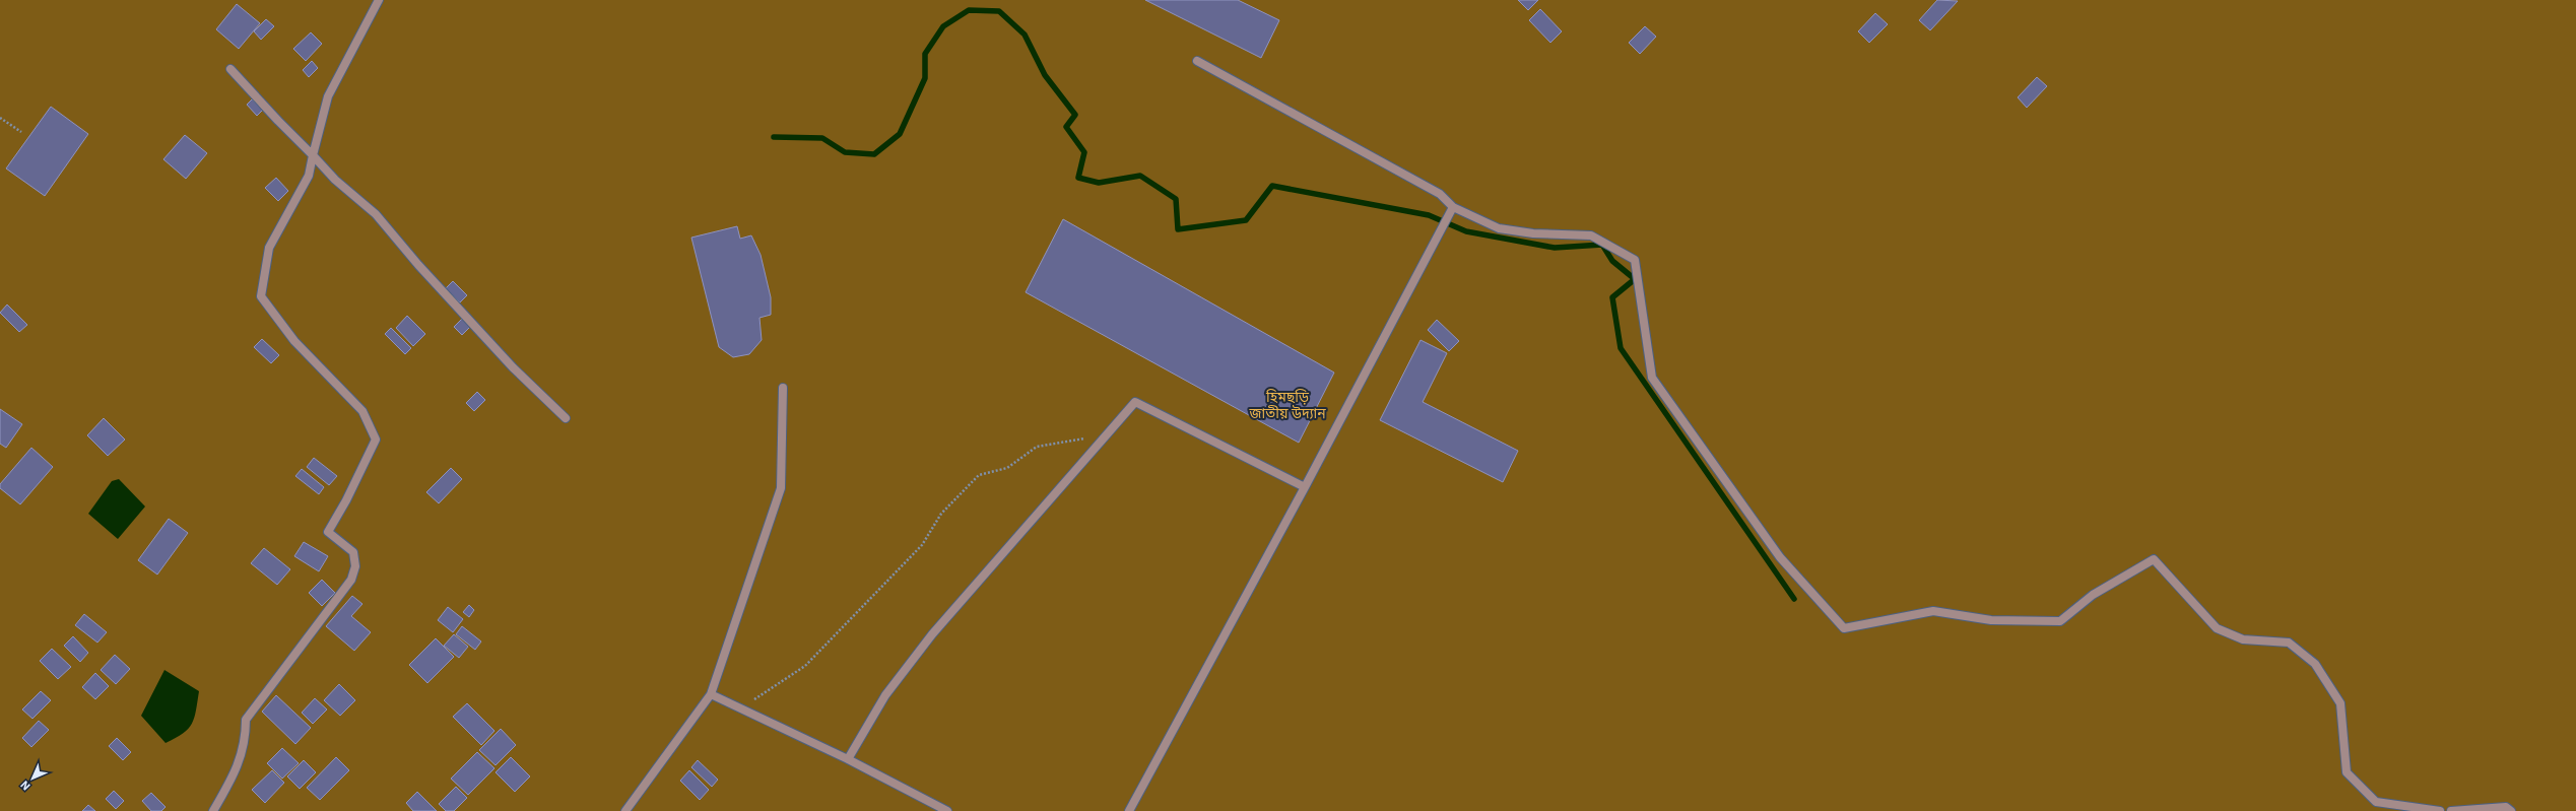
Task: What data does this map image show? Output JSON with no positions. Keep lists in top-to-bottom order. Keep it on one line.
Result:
{"parks":["হিমছড়ি জাতীয় উদ্যান"],"north":"bottom left"}
